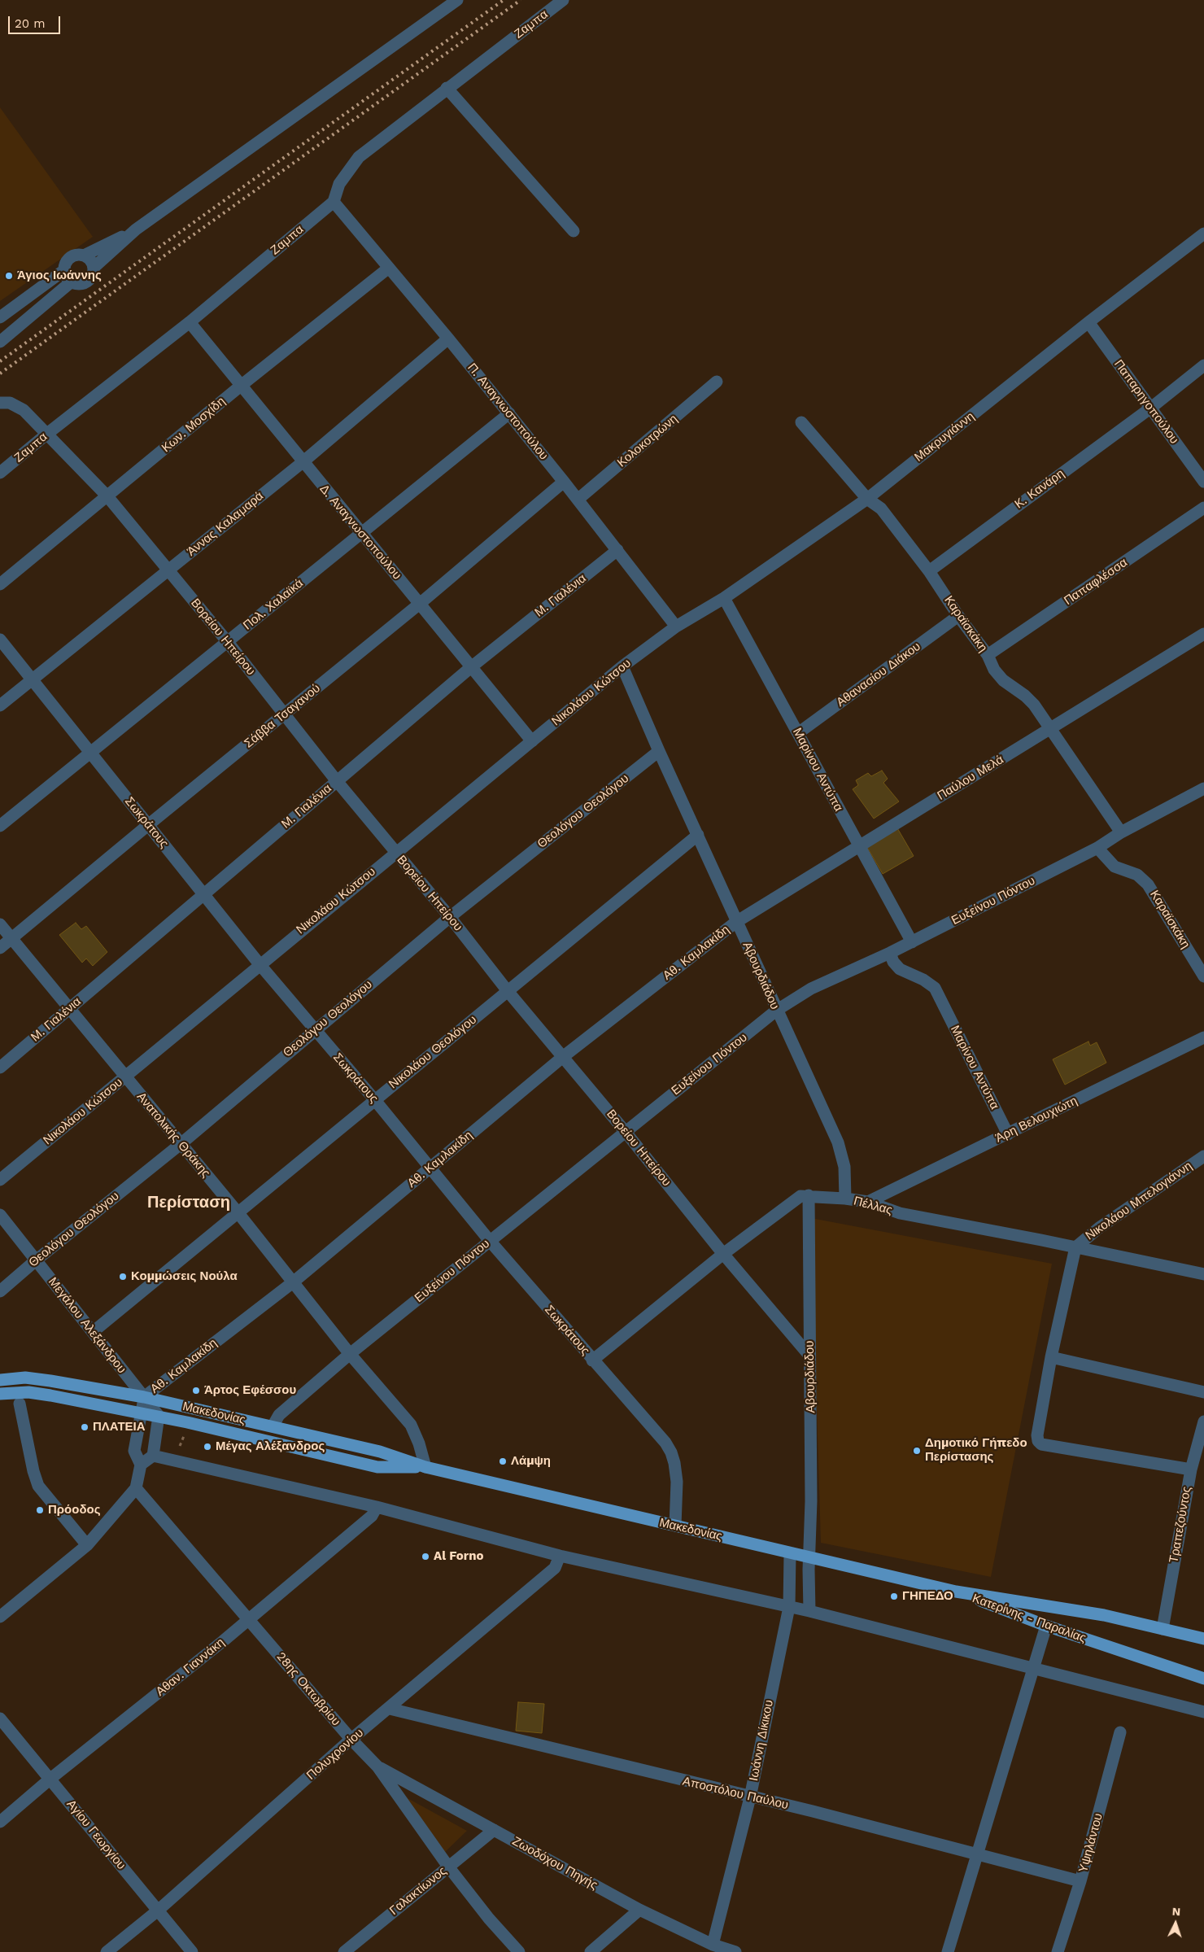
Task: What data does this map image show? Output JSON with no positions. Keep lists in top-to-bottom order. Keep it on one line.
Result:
{"streets":{"main road":["Μακεδονίας","Κατερίνης - Παραλίας"],"street":["Ζαμπα","Παπαρηγοπούλου","Π. Αναγνωστοπούλου","Κων. Μοσχίδη","Μακρυγιάννη","Κολοκοτρώνη","Κ. Κανάρη","Άννας Καλαμαρά","Δ. Αναγνωστοπούλου","Παπαφλέσσα","Μ. Γιαλένια","Πολ. Χαλαϊκά","Καραϊσκάκη","Βορείου Ηπείρου","Αθανασίου Διάκου","Νικολάου Κώτσου","Σάββα Τσαγανού","Μαρίνου Αντύπα","Παύλου Μελά","Θεολόγου Θεολόγου","Σωκράτους","Ευξείνου Πόντου","Αθ. Καμλακίδη","Αβουρδιάδου","Νικολάου Θεολόγου","Άρη Βελουχιώτη","Ανατολικής Θράκης","Νικολάου Μπελογιάννη","Πέλλας","Μεγάλου Αλεξάνδρου","Τραπεζούντος","Αθαν. Γιαννάκη","28ης Οκτωβρίου","Ιωάννη Δίκικου","Πολυχρονίου","Αποστόλου Παύλου","Αγίου Γεωργίου","Υψηλάντου","Ζωοδόχου Πηγής","Γαλακτίωνος"]},"crossings":[["Ζαμπα","Π. Αναγνωστοπούλου"],["Ζαμπα","Δ. Αναγνωστοπούλου"],["Ζαμπα","Βορείου Ηπείρου"],["Παπαρηγοπούλου","Μακρυγιάννη"],["Παπαρηγοπούλου","Κ. Κανάρη"],["Π. Αναγνωστοπούλου","Κων. Μοσχίδη"],["Π. Αναγνωστοπούλου","Μακρυγιάννη"],["Π. Αναγνωστοπούλου","Κολοκοτρώνη"],["Π. Αναγνωστοπούλου","Άννας Καλαμαρά"],["Π. Αναγνωστοπούλου","Μ. Γιαλένια"],["Π. Αναγνωστοπούλου","Πολ. Χαλαϊκά"],["Π. Αναγνωστοπούλου","Νικολάου Κώτσου"],["Π. Αναγνωστοπούλου","Σάββα Τσαγανού"],["Κων. Μοσχίδη","Δ. Αναγνωστοπούλου"],["Κων. Μοσχίδη","Βορείου Ηπείρου"],["Μακρυγιάννη","Καραϊσκάκη"],["Μακρυγιάννη","Νικολάου Κώτσου"],["Μακρυγιάννη","Μαρίνου Αντύπα"],["Κ. Κανάρη","Καραϊσκάκη"],["Άννας Καλαμαρά","Δ. Αναγνωστοπούλου"],["Άννας Καλαμαρά","Βορείου Ηπείρου"],["Άννας Καλαμαρά","Σωκράτους"],["Δ. Αναγνωστοπούλου","Μ. Γιαλένια"],["Δ. Αναγνωστοπούλου","Πολ. Χαλαϊκά"],["Δ. Αναγνωστοπούλου","Νικολάου Κώτσου"],["Δ. Αναγνωστοπούλου","Σάββα Τσαγανού"],["Παπαφλέσσα","Καραϊσκάκη"],["Μ. Γιαλένια","Βορείου Ηπείρου"],["Μ. Γιαλένια","Σωκράτους"],["Μ. Γιαλένια","Ανατολικής Θράκης"],["Πολ. Χαλαϊκά","Βορείου Ηπείρου"],["Πολ. Χαλαϊκά","Σωκράτους"],["Καραϊσκάκη","Αθανασίου Διάκου"],["Καραϊσκάκη","Παύλου Μελά"],["Καραϊσκάκη","Ευξείνου Πόντου"],["Βορείου Ηπείρου","Νικολάου Κώτσου"],["Βορείου Ηπείρου","Σάββα Τσαγανού"],["Βορείου Ηπείρου","Θεολόγου Θεολόγου"],["Βορείου Ηπείρου","Ευξείνου Πόντου"],["Βορείου Ηπείρου","Αθ. Καμλακίδη"],["Βορείου Ηπείρου","Αβουρδιάδου"],["Βορείου Ηπείρου","Νικολάου Θεολόγου"],["Βορείου Ηπείρου","Πέλλας"],["Αθανασίου Διάκου","Μαρίνου Αντύπα"],["Νικολάου Κώτσου","Σωκράτους"],["Νικολάου Κώτσου","Αβουρδιάδου"],["Νικολάου Κώτσου","Ανατολικής Θράκης"],["Σάββα Τσαγανού","Σωκράτους"],["Σάββα Τσαγανού","Ανατολικής Θράκης"],["Μαρίνου Αντύπα","Παύλου Μελά"],["Μαρίνου Αντύπα","Ευξείνου Πόντου"],["Μαρίνου Αντύπα","Άρη Βελουχιώτη"],["Παύλου Μελά","Αθ. Καμλακίδη"],["Παύλου Μελά","Αβουρδιάδου"],["Θεολόγου Θεολόγου","Σωκράτους"],["Θεολόγου Θεολόγου","Αβουρδιάδου"],["Θεολόγου Θεολόγου","Ανατολικής Θράκης"],["Θεολόγου Θεολόγου","Μεγάλου Αλεξάνδρου"],["Σωκράτους","Ευξείνου Πόντου"],["Σωκράτους","Αθ. Καμλακίδη"],["Σωκράτους","Νικολάου Θεολόγου"],["Σωκράτους","Πέλλας"],["Σωκράτους","Μακεδονίας"],["Ευξείνου Πόντου","Αβουρδιάδου"],["Ευξείνου Πόντου","Ανατολικής Θράκης"],["Ευξείνου Πόντου","Μακεδονίας"],["Αθ. Καμλακίδη","Αβουρδιάδου"],["Αθ. Καμλακίδη","Ανατολικής Θράκης"],["Αθ. Καμλακίδη","Μεγάλου Αλεξάνδρου"],["Αθ. Καμλακίδη","Μακεδονίας"],["Αβουρδιάδου","Νικολάου Θεολόγου"],["Αβουρδιάδου","Πέλλας"],["Αβουρδιάδου","Μακεδονίας"],["Νικολάου Θεολόγου","Ανατολικής Θράκης"],["Νικολάου Θεολόγου","Μεγάλου Αλεξάνδρου"],["Άρη Βελουχιώτη","Πέλλας"],["Ανατολικής Θράκης","Μακεδονίας"],["Νικολάου Μπελογιάννη","Πέλλας"],["Μεγάλου Αλεξάνδρου","Μακεδονίας"],["Μακεδονίας","Κατερίνης - Παραλίας"],["Μακεδονίας","Ιωάννη Δίκικου"],["Τραπεζούντος","Κατερίνης - Παραλίας"],["Αθαν. Γιαννάκη","28ης Οκτωβρίου"],["Αθαν. Γιαννάκη","Αγίου Γεωργίου"],["28ης Οκτωβρίου","Πολυχρονίου"],["28ης Οκτωβρίου","Ζωοδόχου Πηγής"],["28ης Οκτωβρίου","Γαλακτίωνος"],["Ιωάννη Δίκικου","Αποστόλου Παύλου"],["Ιωάννη Δίκικου","Ζωοδόχου Πηγής"],["Πολυχρονίου","Αποστόλου Παύλου"],["Πολυχρονίου","Αγίου Γεωργίου"],["Αποστόλου Παύλου","Υψηλάντου"],["Ζωοδόχου Πηγής","Γαλακτίωνος"]],"districts":["Περίσταση"],"places":["Άγιος Ιωάννης","Κομμώσεις Νούλα","Άρτος Εφέσσου","ΠΛΑΤΕΙΑ","Μέγας Αλέξανδρος","Δημοτικό Γήπεδο Περίστασης","Λάμψη","Πρόοδος","Al Forno","ΓΗΠΕΔΟ"],"scale_bar":"20 m","north":"top"}
